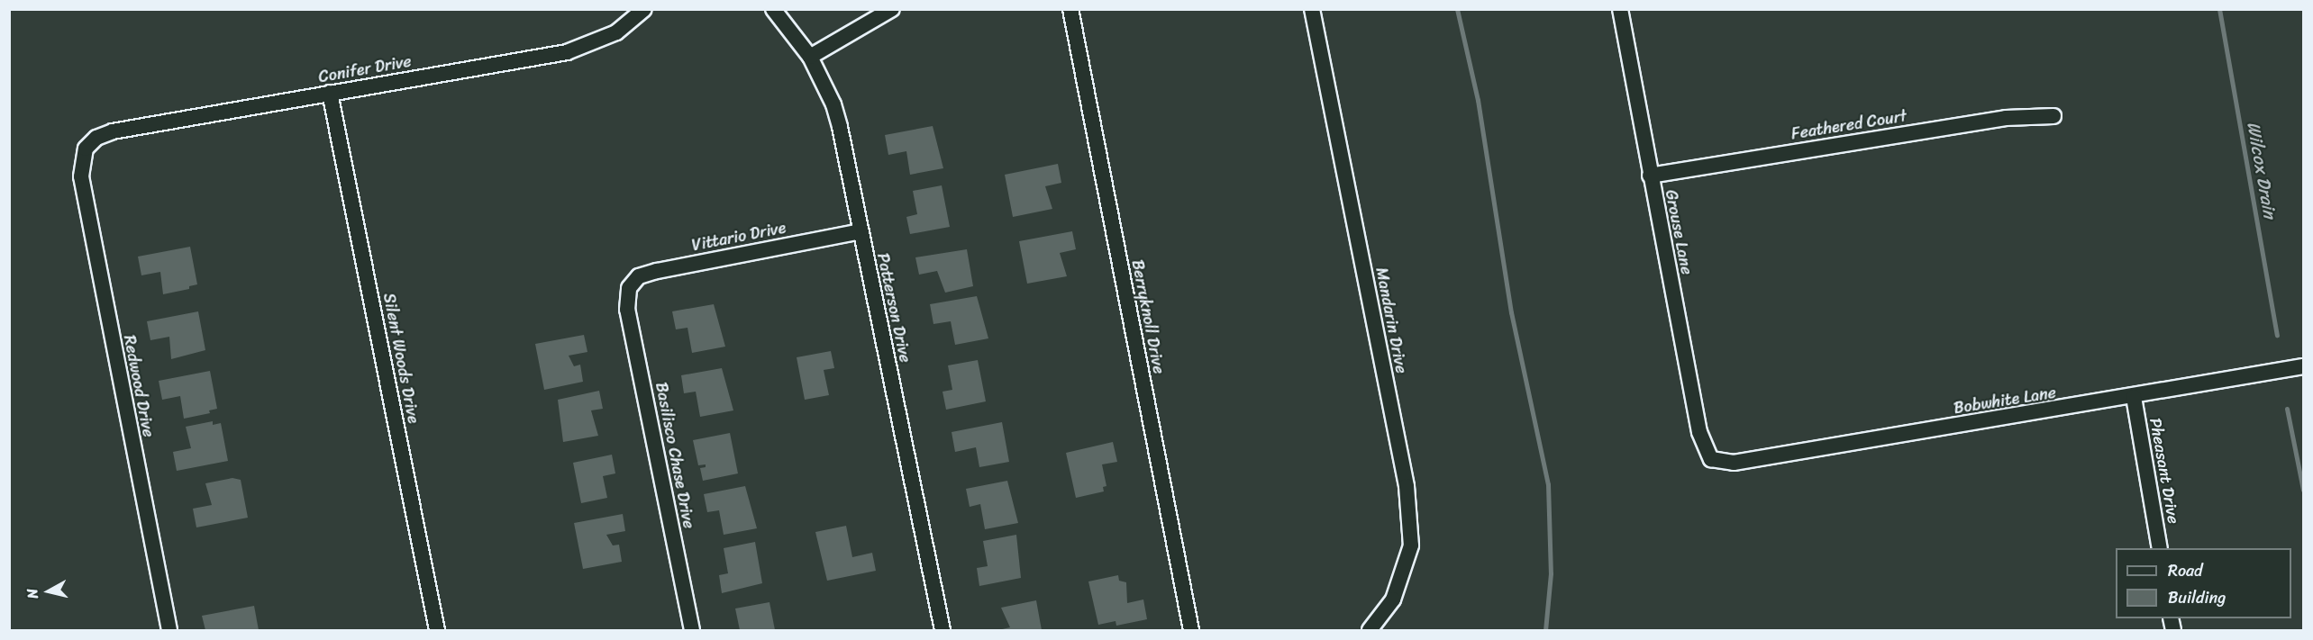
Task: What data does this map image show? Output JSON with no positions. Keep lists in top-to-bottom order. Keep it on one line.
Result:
{"streets":{"street":["Conifer Drive","Feathered Court","Grouse Lane","Vittario Drive","Patterson Drive","Berryknoll Drive","Mandarin Drive","Silent Woods Drive","Redwood Drive","Bobwhite Lane","Basilisco Chase Drive","Pheasant Drive"]},"crossings":[["Conifer Drive","Silent Woods Drive"],["Conifer Drive","Redwood Drive"],["Feathered Court","Grouse Lane"],["Grouse Lane","Bobwhite Lane"],["Vittario Drive","Patterson Drive"],["Vittario Drive","Basilisco Chase Drive"],["Bobwhite Lane","Pheasant Drive"]],"water":["Wilcox Drain"],"legend":["Road","Building"],"north":"left"}
